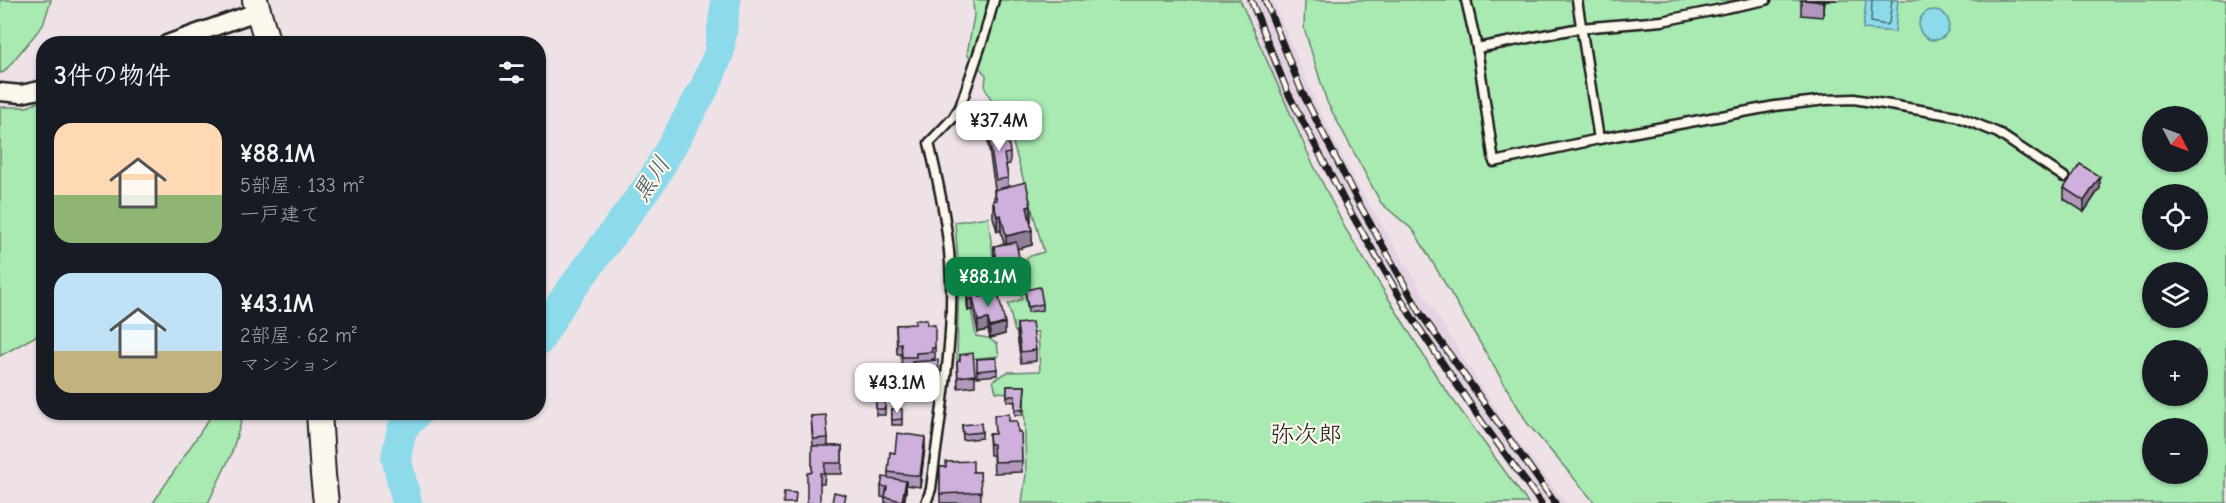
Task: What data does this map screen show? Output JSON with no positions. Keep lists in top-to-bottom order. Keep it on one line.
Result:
{"districts":["弥次郎"],"water":["黒川"],"north":"bottom right","page":{"heading":"3件の物件","price":["¥37.4M","¥88.1M","¥43.1M"],"map_buttons":["+","−"],"list":[{"name":"¥88.1M","note":"5部屋 · 133 m² · 一戸建て"},{"name":"¥43.1M","note":"2部屋 · 62 m² · マンション"}]}}
